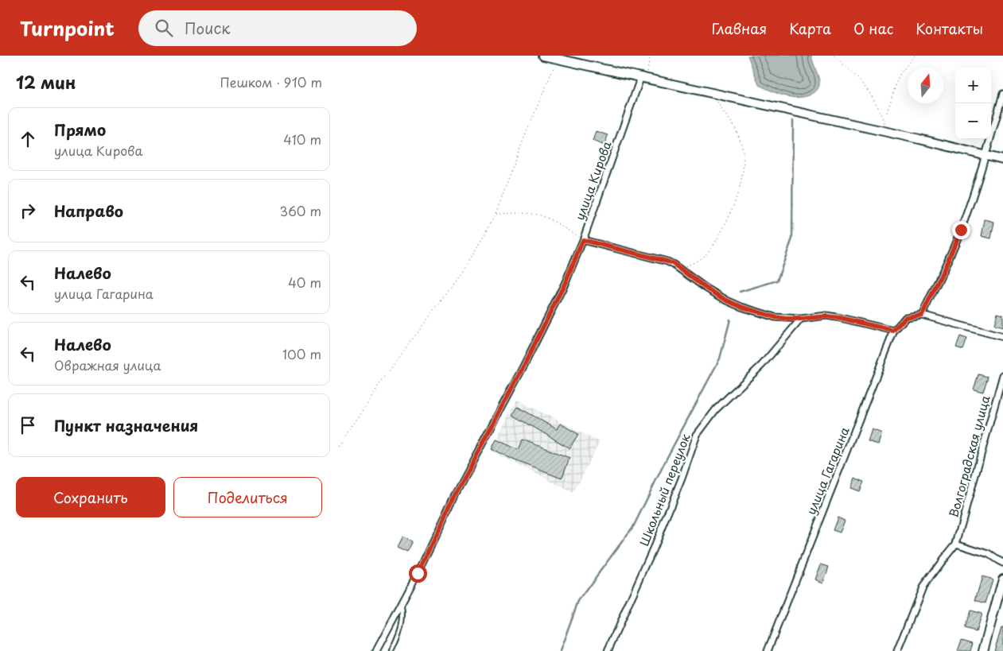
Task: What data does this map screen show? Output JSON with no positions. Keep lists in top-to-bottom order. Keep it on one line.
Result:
{"streets":{"street":["улица Кирова","Волгоградская улица","улица Гагарина","Школьный переулок"]},"north":"top","page":{"header":"Turnpoint","search":"Поиск","nav":["Главная","Карта","О нас","Контакты"],"heading":["12 мин","Пешком · 910 m"],"map_buttons":["+","−"],"list":[["Прямо","улица Кирова","410 m"],["Направо","360 m"],["Налево","улица Гагарина","40 m"],["Налево","Овражная улица","100 m"],"Пункт назначения"],"buttons":["Сохранить","Поделиться"]}}
